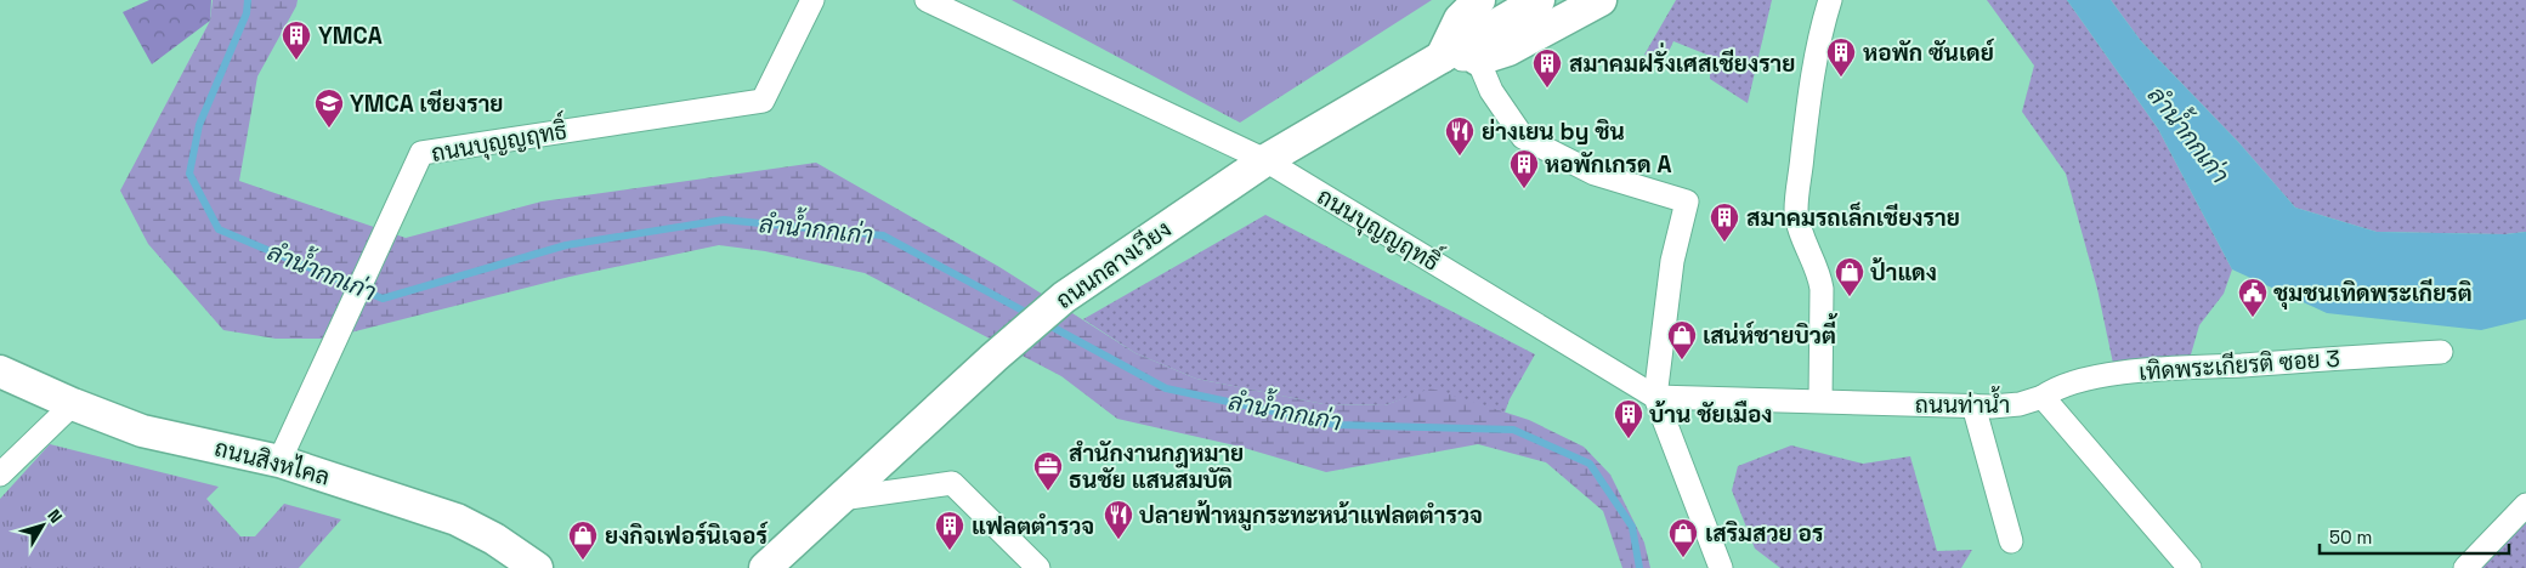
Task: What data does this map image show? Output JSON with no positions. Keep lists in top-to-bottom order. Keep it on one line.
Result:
{"streets":{"main road":["ถนนกลางเวียง","ถนนสิงหไคล"],"street":["ถนนบุญญฤทธิ์","เทิดพระเกียรติ ซอย 3","ถนนท่าน้ำ"]},"crossings":[["ถนนบุญญฤทธิ์","ถนนกลางเวียง"],["ถนนบุญญฤทธิ์","ถนนท่าน้ำ"],["ถนนบุญญฤทธิ์","ถนนสิงหไคล"],["เทิดพระเกียรติ ซอย 3","ถนนท่าน้ำ"]],"water":["ลำน้ำกกเก่า"],"places":{"building":["YMCA","หอพัก ซันเดย์","สมาคมฝรั่งเศสเชียงราย","หอพักเกรด A","สมาคมรถเล็กเชียงราย","บ้าน ชัยเมือง","แฟลตตำรวจ"],"school or university":["YMCA เชียงราย"],"restaurant":["ย่างเยน by ชิน","ปลายฟ้าหมูกระทะหน้าแฟลตตำรวจ"],"shop":["ป้าแดง","เสน่ห์ชายบิวตี้","เสริมสวย อร","ยงกิจเฟอร์นิเจอร์"],"public building":["ชุมชนเทิดพระเกียรติ"],"office":["สำนักงานกฎหมาย ธนชัย แสนสมบัติ"]},"scale_bar":"50 m","north":"top right"}
